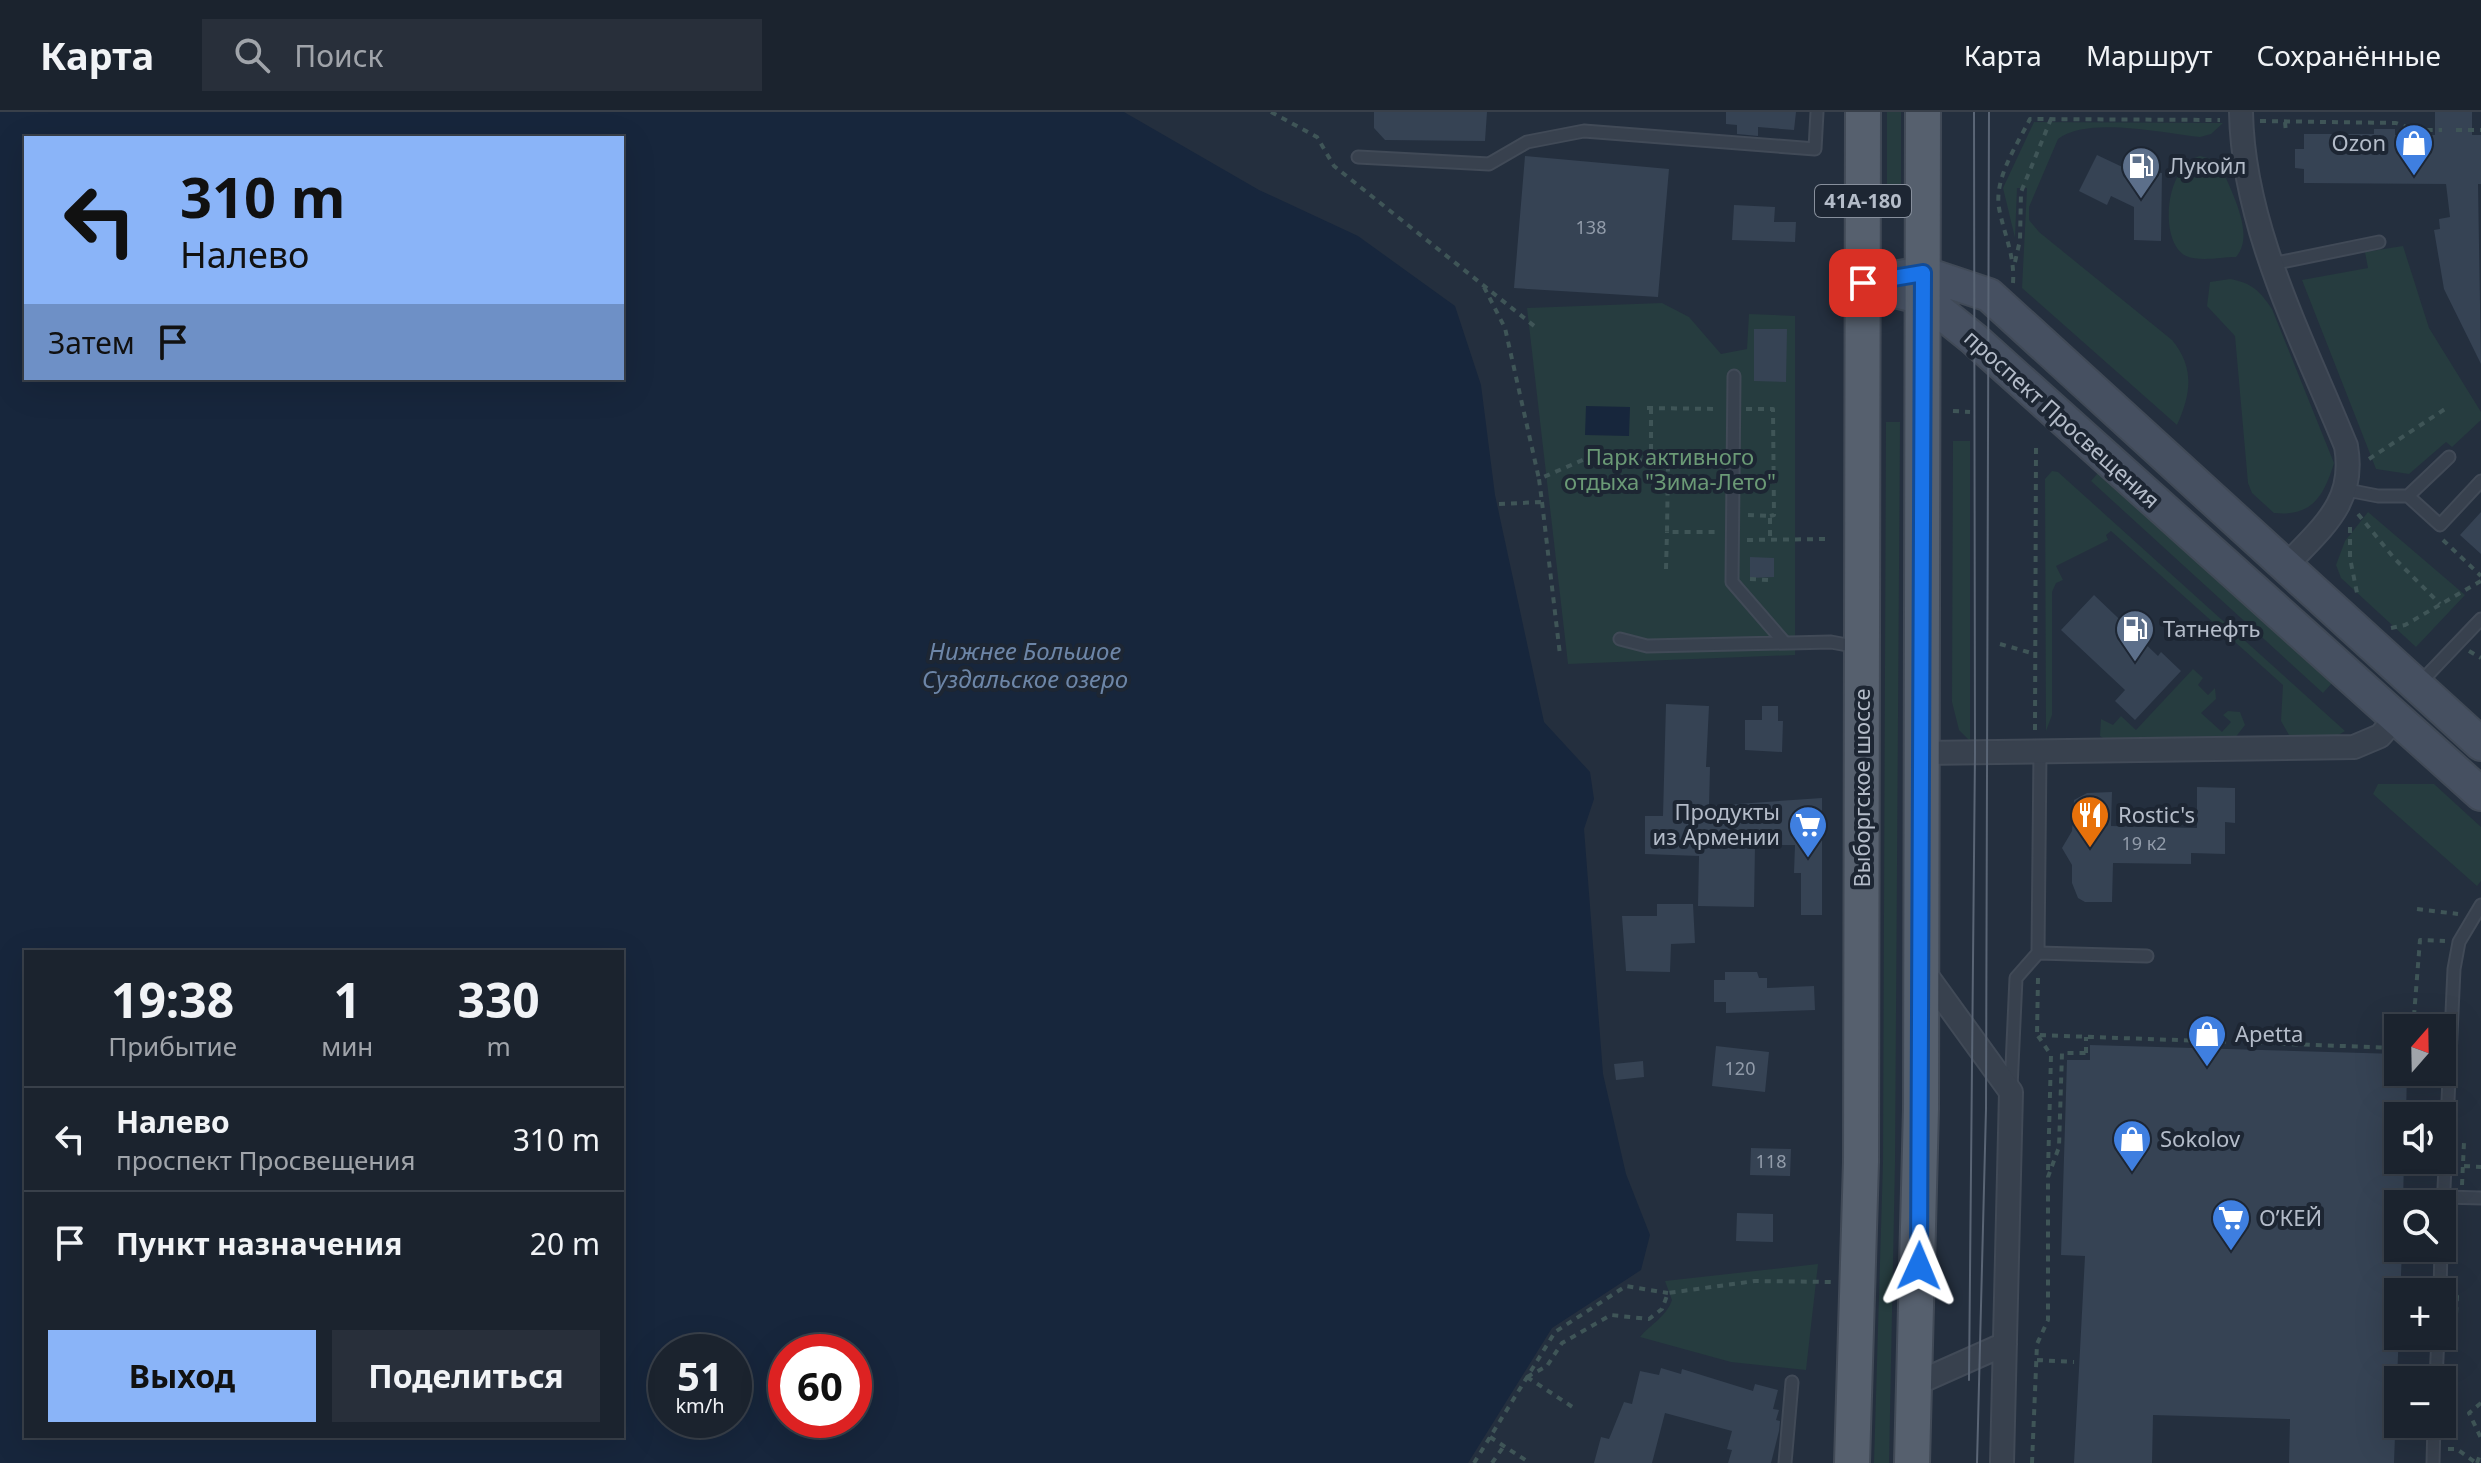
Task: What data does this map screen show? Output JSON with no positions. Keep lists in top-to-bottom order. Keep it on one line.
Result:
{"streets":{"main road":["41А-180","проспект Просвещения","Выборгское шоссе"]},"crossings":[["41А-180","проспект Просвещения"],["проспект Просвещения","Выборгское шоссе"]],"water":["Нижнее Большое Суздальское озеро"],"parks":["Парк активного отдыха \"Зима-Лето\""],"places":{"shop":["Ozon","Apetta","Sokolov"],"fuel station":["Лукойл","Татнефть"],"restaurant":["Rostic's"],"supermarket":["Продукты из Армении","О’КЕЙ"]},"house_numbers":["138","19 к2","120","118"],"north":"top","page":{"header":"Карта","search":"Поиск","nav":["Карта","Маршрут","Сохранённые"],"turn":["310 m","Налево"],"then":"Затем","eta":["19:38","Прибытие","1","мин","330","m"],"map_buttons":["+","−"],"list":[{"name":"Налево","note":"проспект Просвещения","value":"310 m"},{"name":"Пункт назначения","value":"20 m"}],"buttons":["Выход","Поделиться"],"speed":"51 km/h","limit":"60"}}
